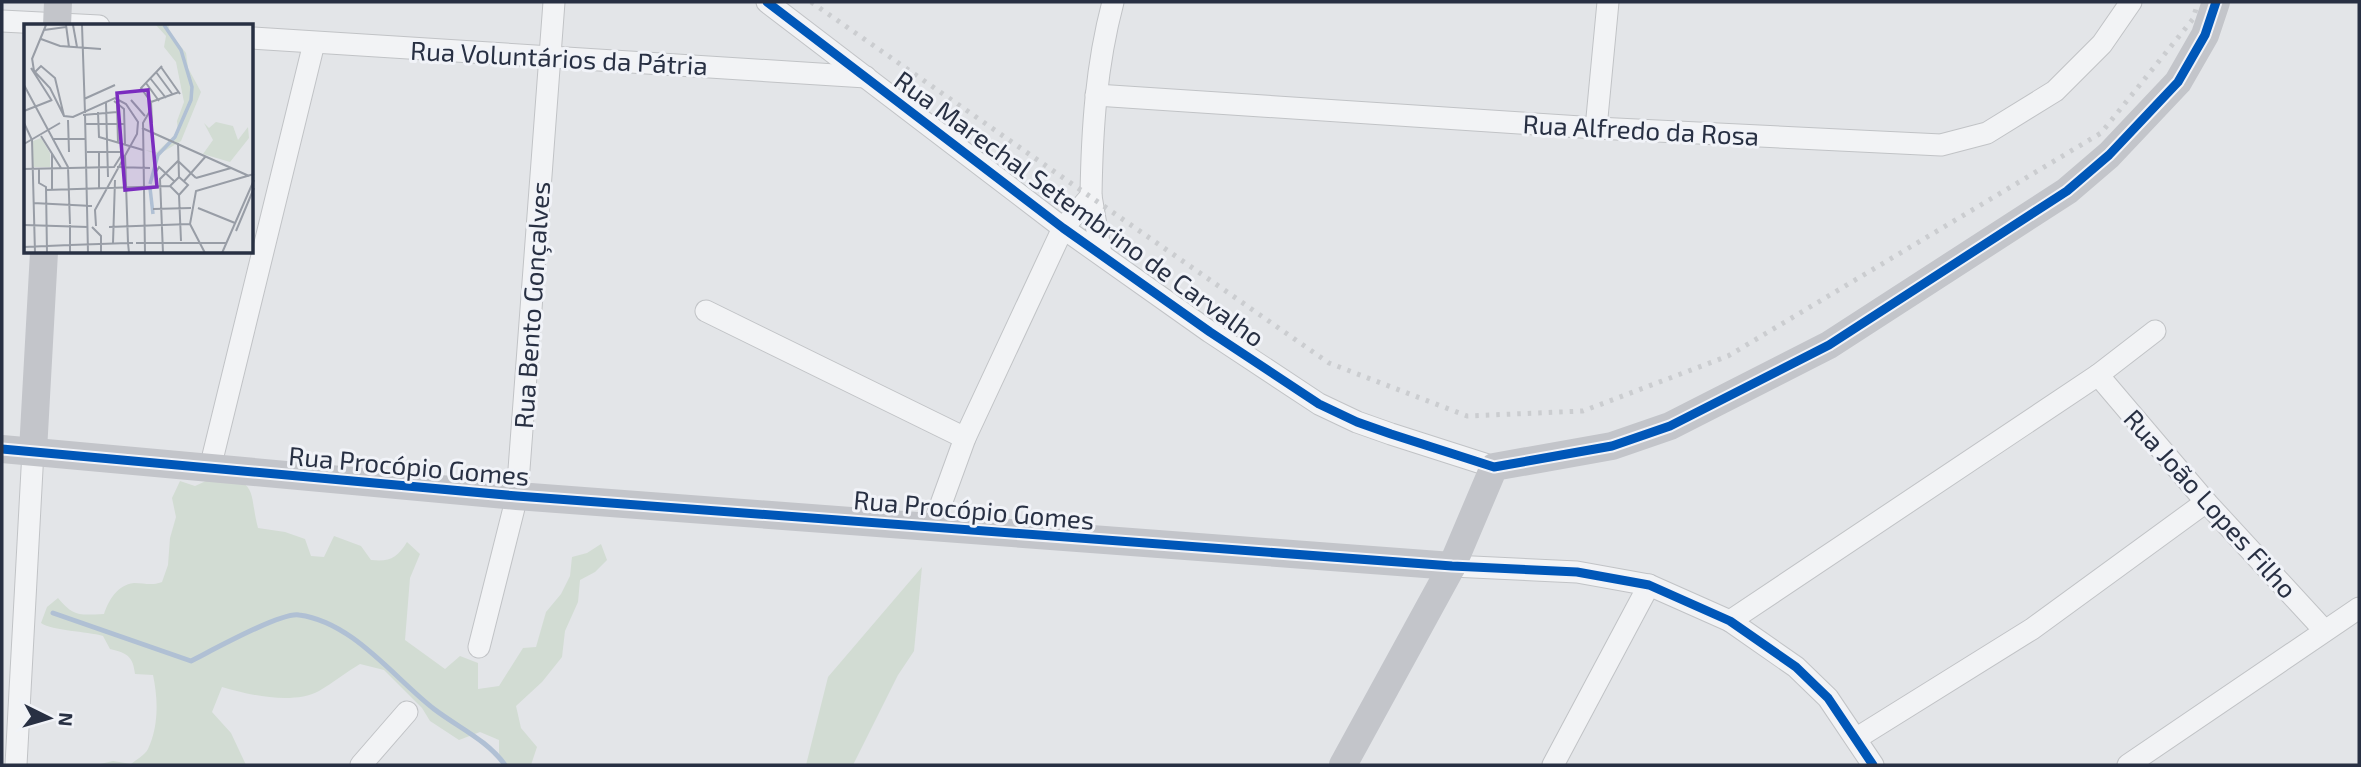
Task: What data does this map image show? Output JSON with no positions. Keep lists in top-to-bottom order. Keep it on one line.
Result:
{"streets":{"street":["Rua Voluntários da Pátria","Rua Alfredo da Rosa","Rua Marechal Setembrino de Carvalho","Rua Bento Gonçalves","Rua Procópio Gomes","Rua João Lopes Filho"]},"crossings":[["Rua Voluntários da Pátria","Rua Marechal Setembrino de Carvalho"],["Rua Voluntários da Pátria","Rua Bento Gonçalves"],["Rua Bento Gonçalves","Rua Procópio Gomes"]],"north":"right"}
